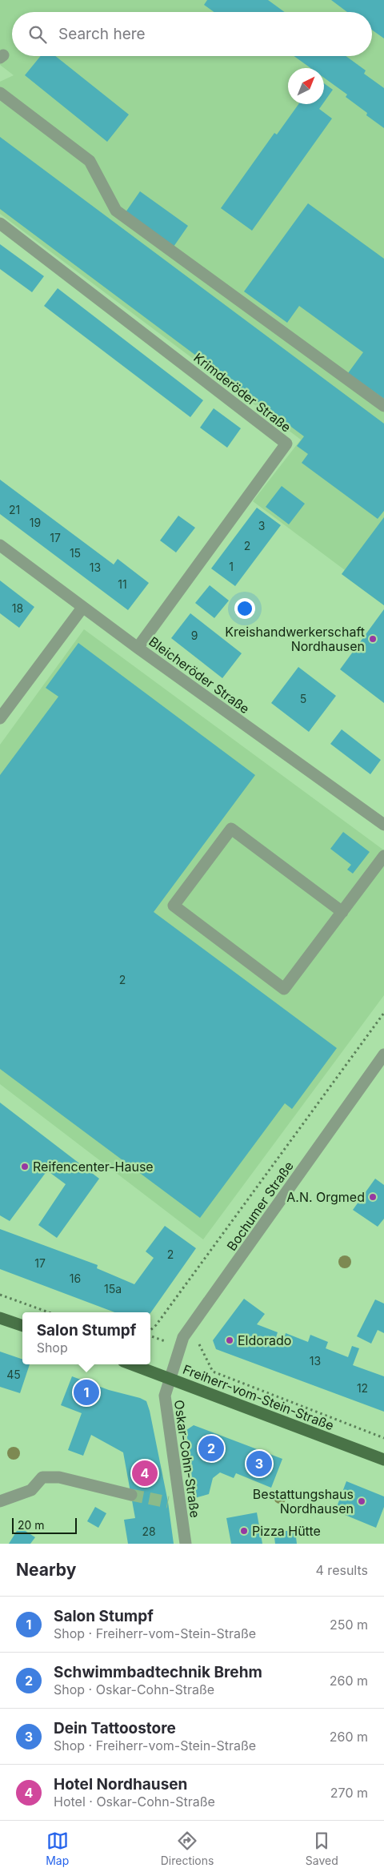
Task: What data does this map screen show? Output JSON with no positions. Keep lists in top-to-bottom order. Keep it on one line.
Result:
{"streets":{"main road":["Freiherr-vom-Stein-Straße"],"street":["Krimderöder Straße","Bleicheröder Straße","Bochumer Straße","Oskar-Cohn-Straße"]},"crossings":[["Krimderöder Straße","Bleicheröder Straße"],["Bochumer Straße","Freiherr-vom-Stein-Straße"],["Bochumer Straße","Oskar-Cohn-Straße"],["Freiherr-vom-Stein-Straße","Oskar-Cohn-Straße"]],"places":["Kreishandwerkerschaft Nordhausen","Reifencenter-Hause","A.N. Orgmed","Eldorado","Bestattungshaus Nordhausen","Pizza Hütte"],"house_numbers":["21","19","3","17","2","15","1","13","11","18","9","5","2","2","17","16","15a","13","45","12","28"],"scale_bar":"20 m","north":"top right","page":{"search":"Search here","popup":["Salon Stumpf","Shop"],"pins":["1","2","3","4"],"scale":"20 m","heading":["Nearby","4 results"],"list":[{"mark":"1","name":"Salon Stumpf","note":"Shop · Freiherr-vom-Stein-Straße","value":"250 m"},{"mark":"2","name":"Schwimmbadtechnik Brehm","note":"Shop · Oskar-Cohn-Straße","value":"260 m"},{"mark":"3","name":"Dein Tattoostore","note":"Shop · Freiherr-vom-Stein-Straße","value":"260 m"},{"mark":"4","name":"Hotel Nordhausen","note":"Hotel · Oskar-Cohn-Straße","value":"270 m"}],"nav":["Map","Directions","Saved"]}}
